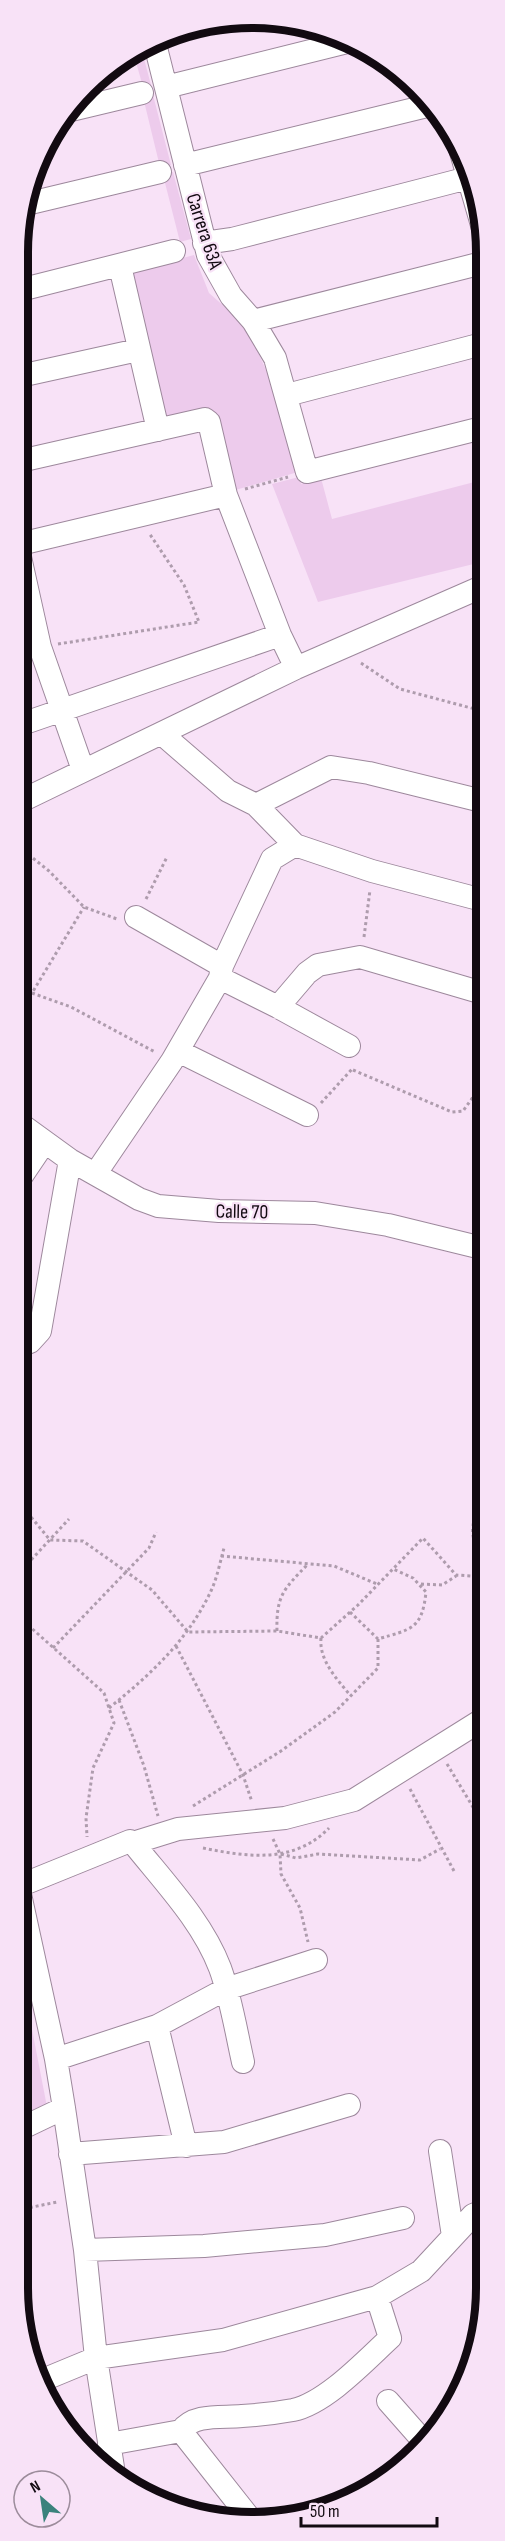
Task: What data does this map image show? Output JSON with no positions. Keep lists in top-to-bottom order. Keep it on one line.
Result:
{"streets":{"street":["Carrera 63A","Calle 70"]},"scale_bar":"50 m","north":"top left"}
